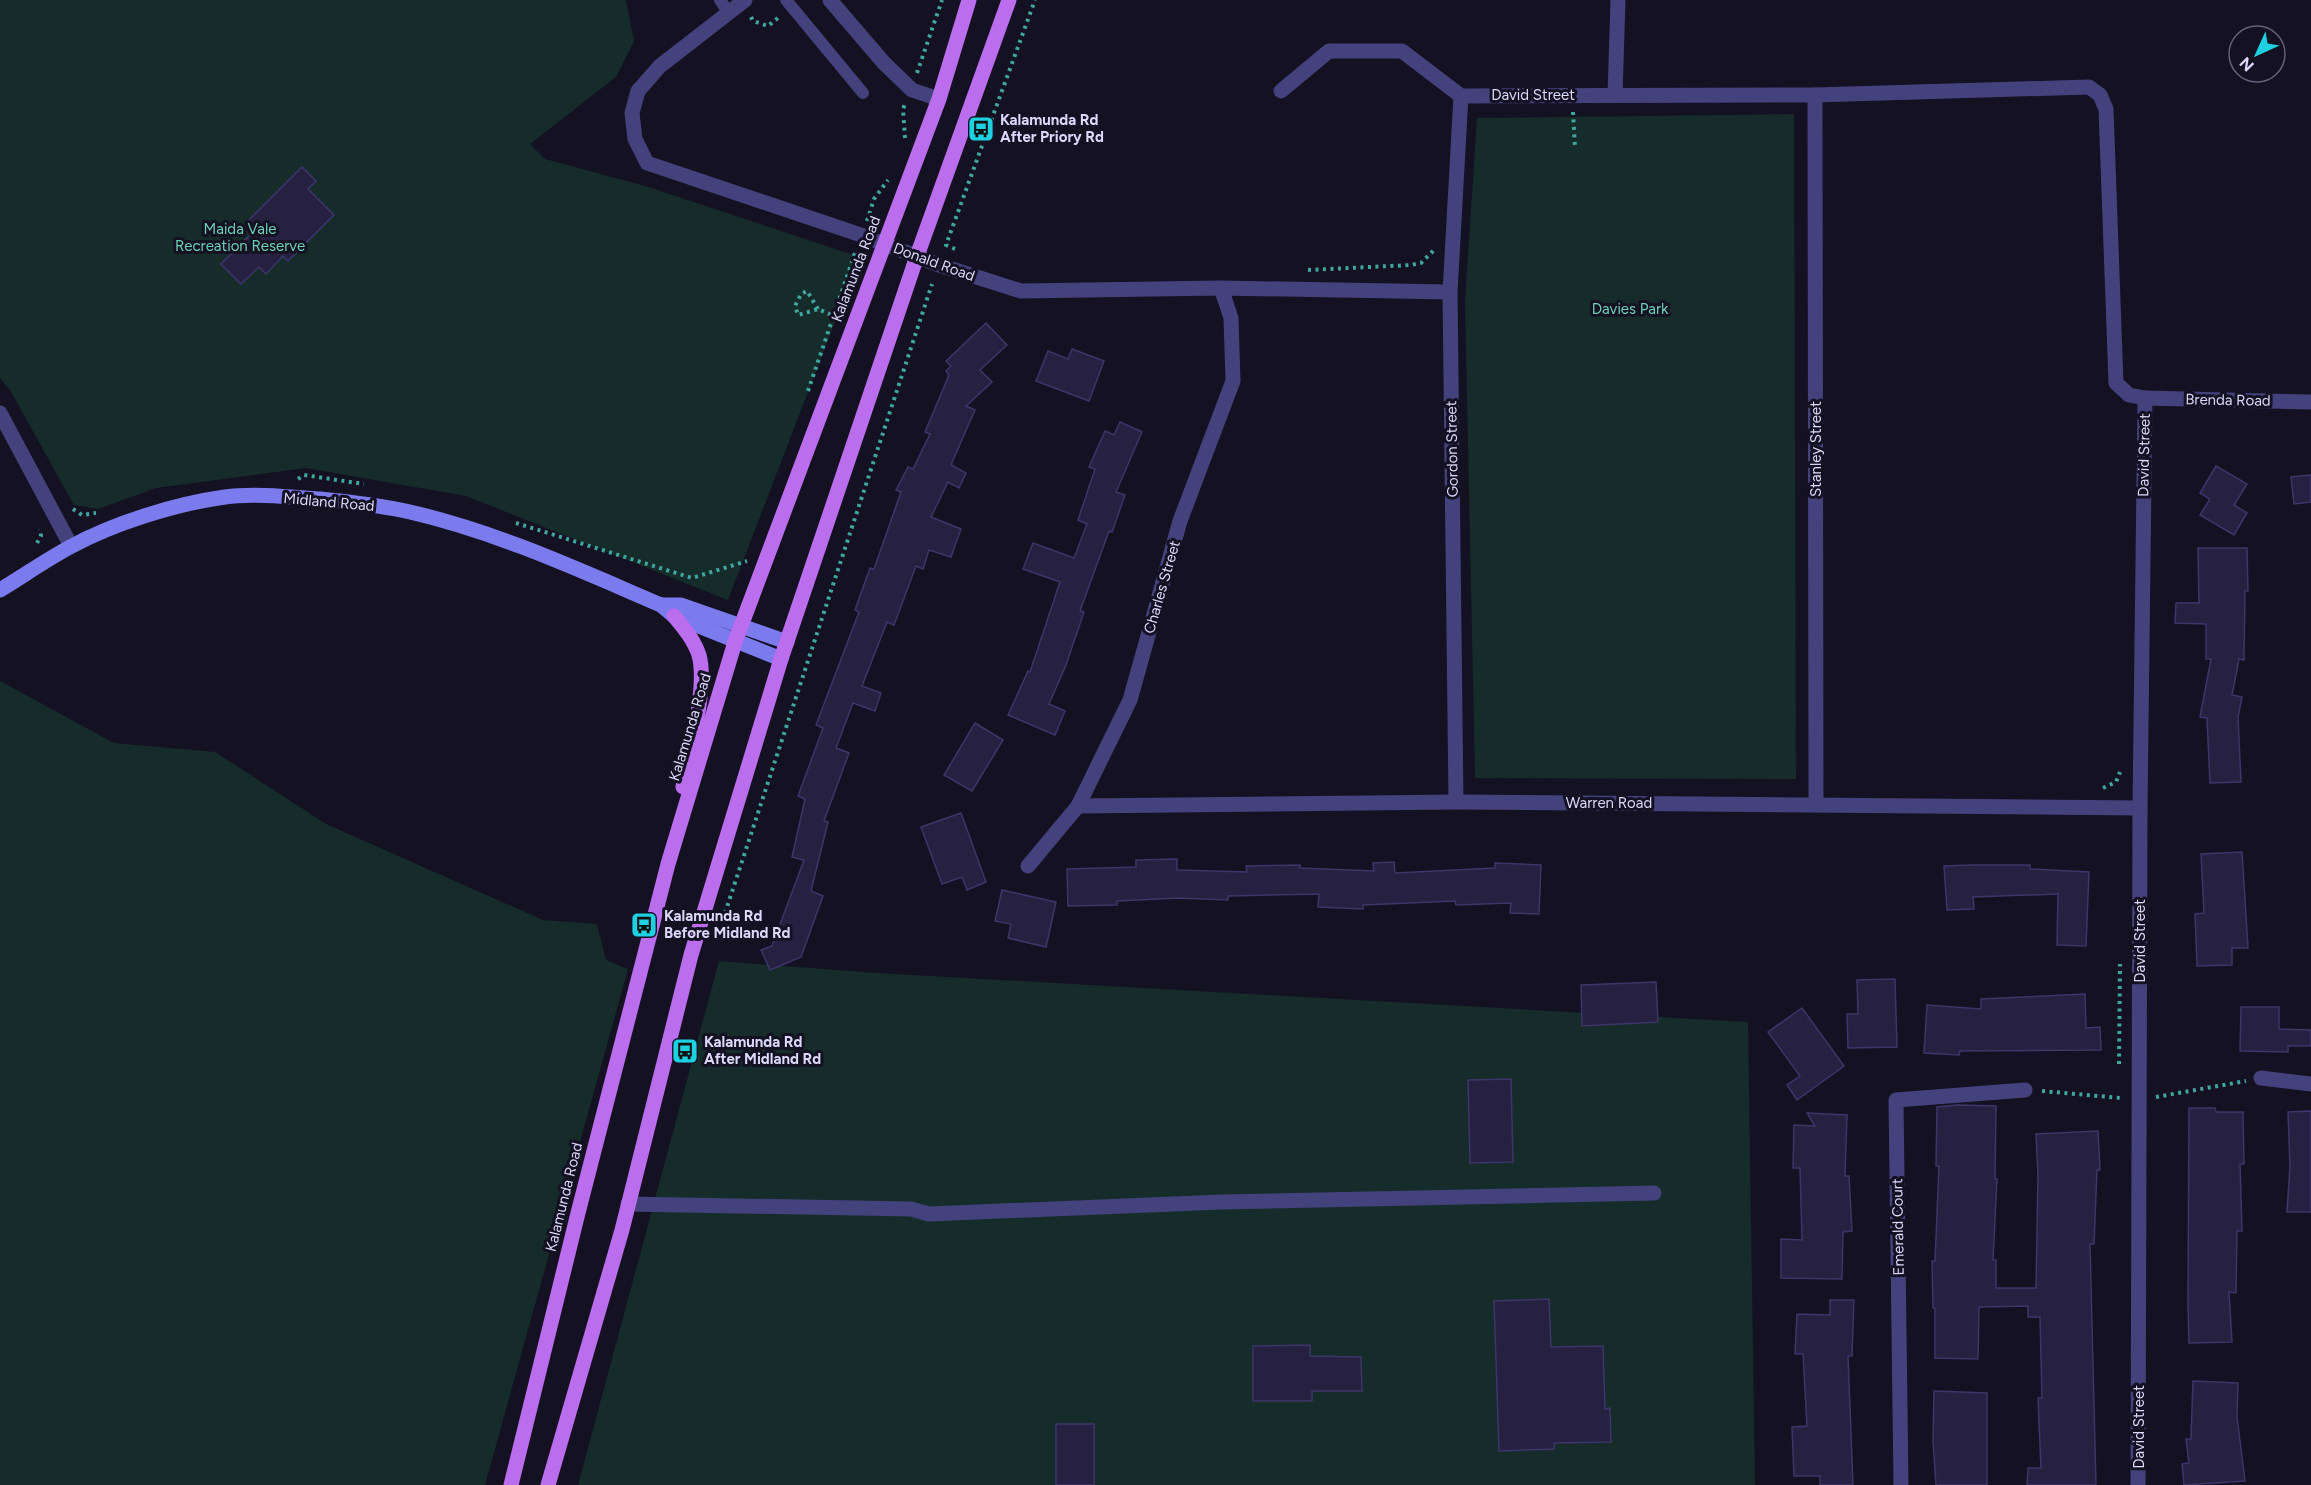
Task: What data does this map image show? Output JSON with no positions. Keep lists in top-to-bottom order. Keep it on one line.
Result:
{"streets":{"main road":["Kalamunda Road","Midland Road"],"street":["David Street","Donald Road","Brenda Road","Gordon Street","Stanley Street","Charles Street","Warren Road","Emerald Court"]},"crossings":[["David Street","Brenda Road"],["David Street","Gordon Street"],["David Street","Stanley Street"],["David Street","Warren Road"],["Donald Road","Kalamunda Road"],["Donald Road","Gordon Street"],["Donald Road","Charles Street"],["Kalamunda Road","Midland Road"],["Gordon Street","Warren Road"],["Stanley Street","Warren Road"],["Charles Street","Warren Road"]],"parks":["Maida Vale Recreation Reserve","Davies Park"],"places":{"bus stop":["Kalamunda Rd After Priory Rd","Kalamunda Rd Before Midland Rd","Kalamunda Rd After Midland Rd"]},"north":"bottom left"}
